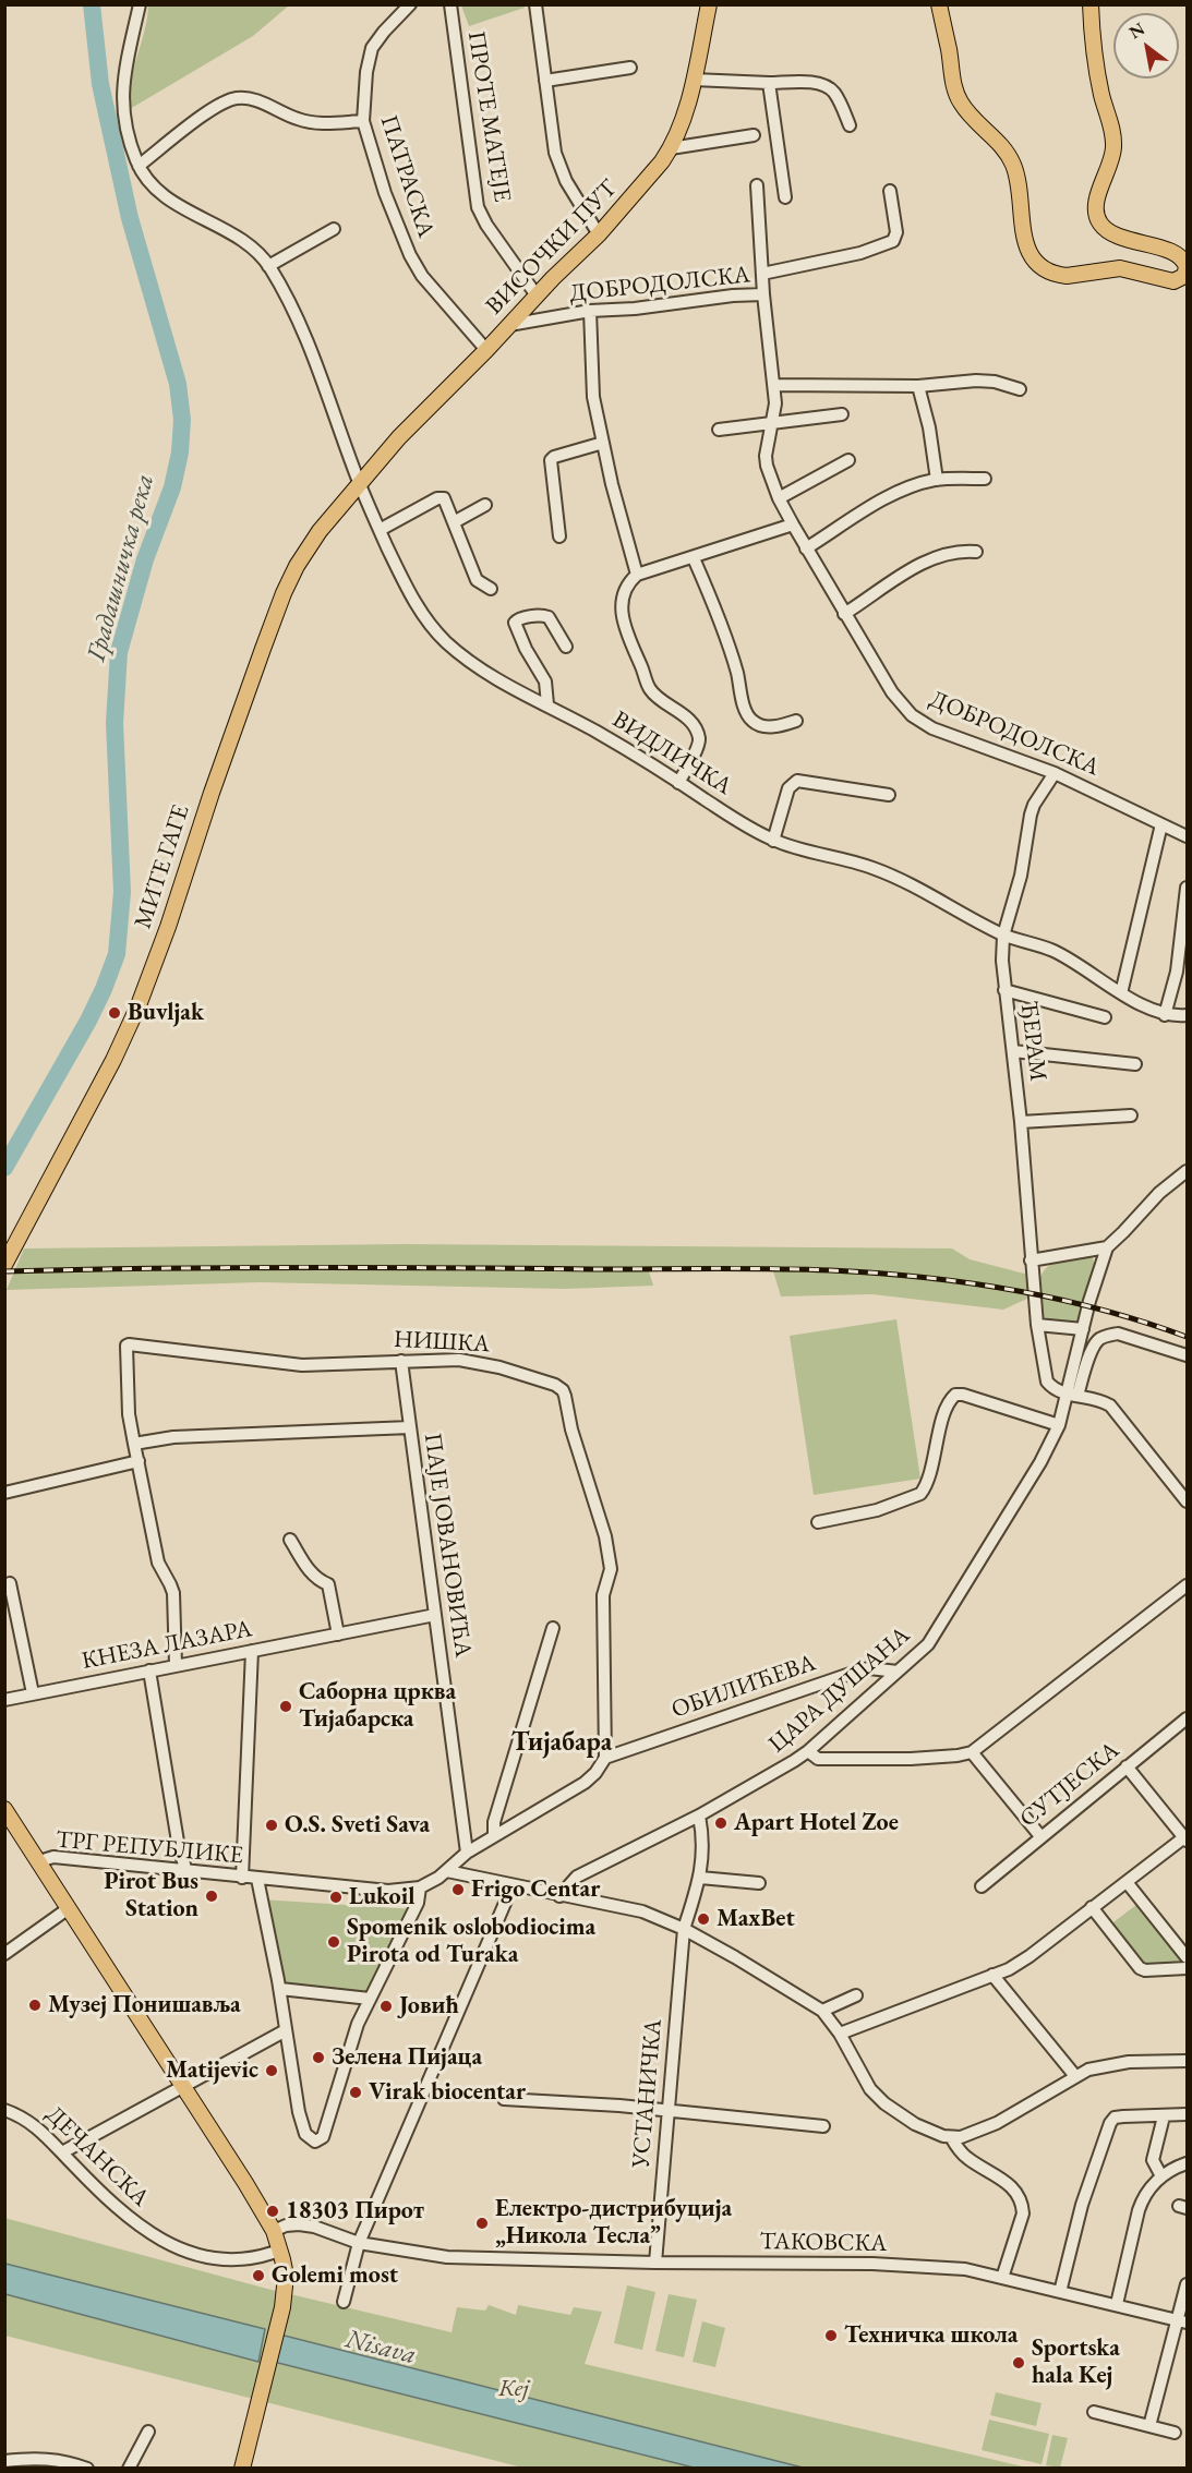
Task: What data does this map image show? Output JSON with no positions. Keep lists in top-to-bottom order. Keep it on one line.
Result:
{"streets":{"main road":["ВИСОЧКИ ПУТ","МИТЕ ГАГЕ"],"street":["ПРОТЕ МАТЕЈЕ","ПАТРАСКА","ДОБРОДОЛСКА","ВИДЛИЧКА","ЂЕРАМ","НИШКА","ПАЈЕ ЈОВАНОВИЋА","КНЕЗА ЛАЗАРА","ОБИЛИЋЕВА","ЦАРА ДУШАНА","СУТЈЕСКА","ТРГ РЕПУБЛИКЕ","УСТАНИЧКА","ДЕЧАНСКА","ТАКОВСКА"]},"crossings":[["ПРОТЕ МАТЕЈЕ","ВИСОЧКИ ПУТ"],["ПАТРАСКА","ВИСОЧКИ ПУТ"],["ВИСОЧКИ ПУТ","ДОБРОДОЛСКА"],["ВИСОЧКИ ПУТ","ВИДЛИЧКА"],["ВИСОЧКИ ПУТ","МИТЕ ГАГЕ"],["ДОБРОДОЛСКА","ЂЕРАМ"],["ВИДЛИЧКА","МИТЕ ГАГЕ"],["ВИДЛИЧКА","ЂЕРАМ"],["НИШКА","ПАЈЕ ЈОВАНОВИЋА"],["НИШКА","ОБИЛИЋЕВА"],["ПАЈЕ ЈОВАНОВИЋА","КНЕЗА ЛАЗАРА"],["ПАЈЕ ЈОВАНОВИЋА","ТРГ РЕПУБЛИКЕ"],["ОБИЛИЋЕВА","ЦАРА ДУШАНА"],["ЦАРА ДУШАНА","УСТАНИЧКА"],["УСТАНИЧКА","ТАКОВСКА"]],"districts":["Тијабара"],"water":["Градашничка река","Nisava"],"parks":["Кеј"],"places":["Buvljak","Саборна црква Тијабарска","Apart Hotel Zoe","O.S. Sveti Sava","Frigo Centar","Pirot Bus Station","Lukoil","MaxBet","Spomenik oslobodiocima Pirota od Turaka","Музеј Понишавља","Јовић","Зелена Пијаца","Matijevic","Virak biocentar","18303 Пирот","Електро-дистрибуција „Никола Тесла”","Golemi most","Техничка школа","Sportska hala Kej"],"north":"top left"}
